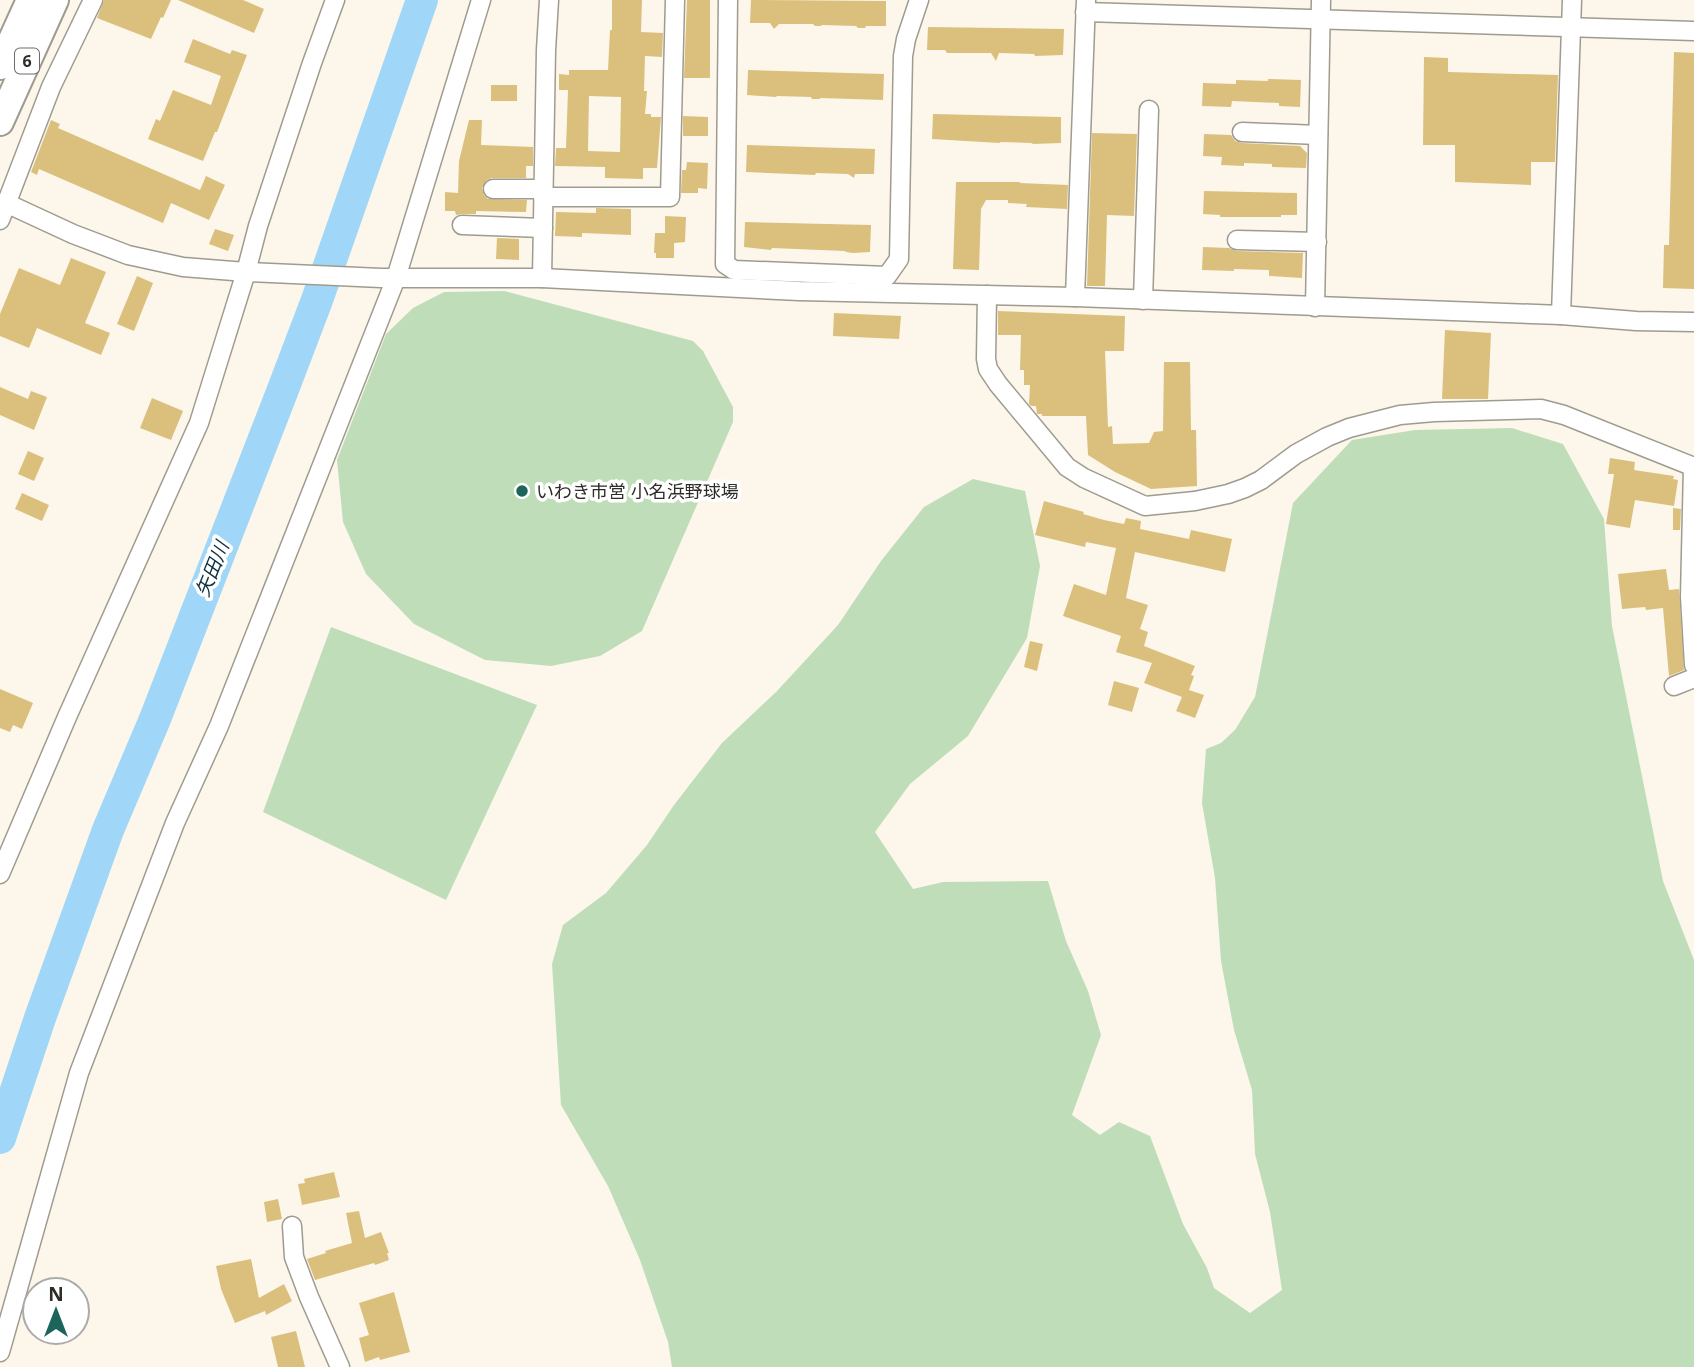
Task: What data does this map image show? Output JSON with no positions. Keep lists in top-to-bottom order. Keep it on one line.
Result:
{"streets":{"highway":["6"]},"water":["矢田川"],"places":["いわき市営 小名浜野球場"],"north":"top"}
